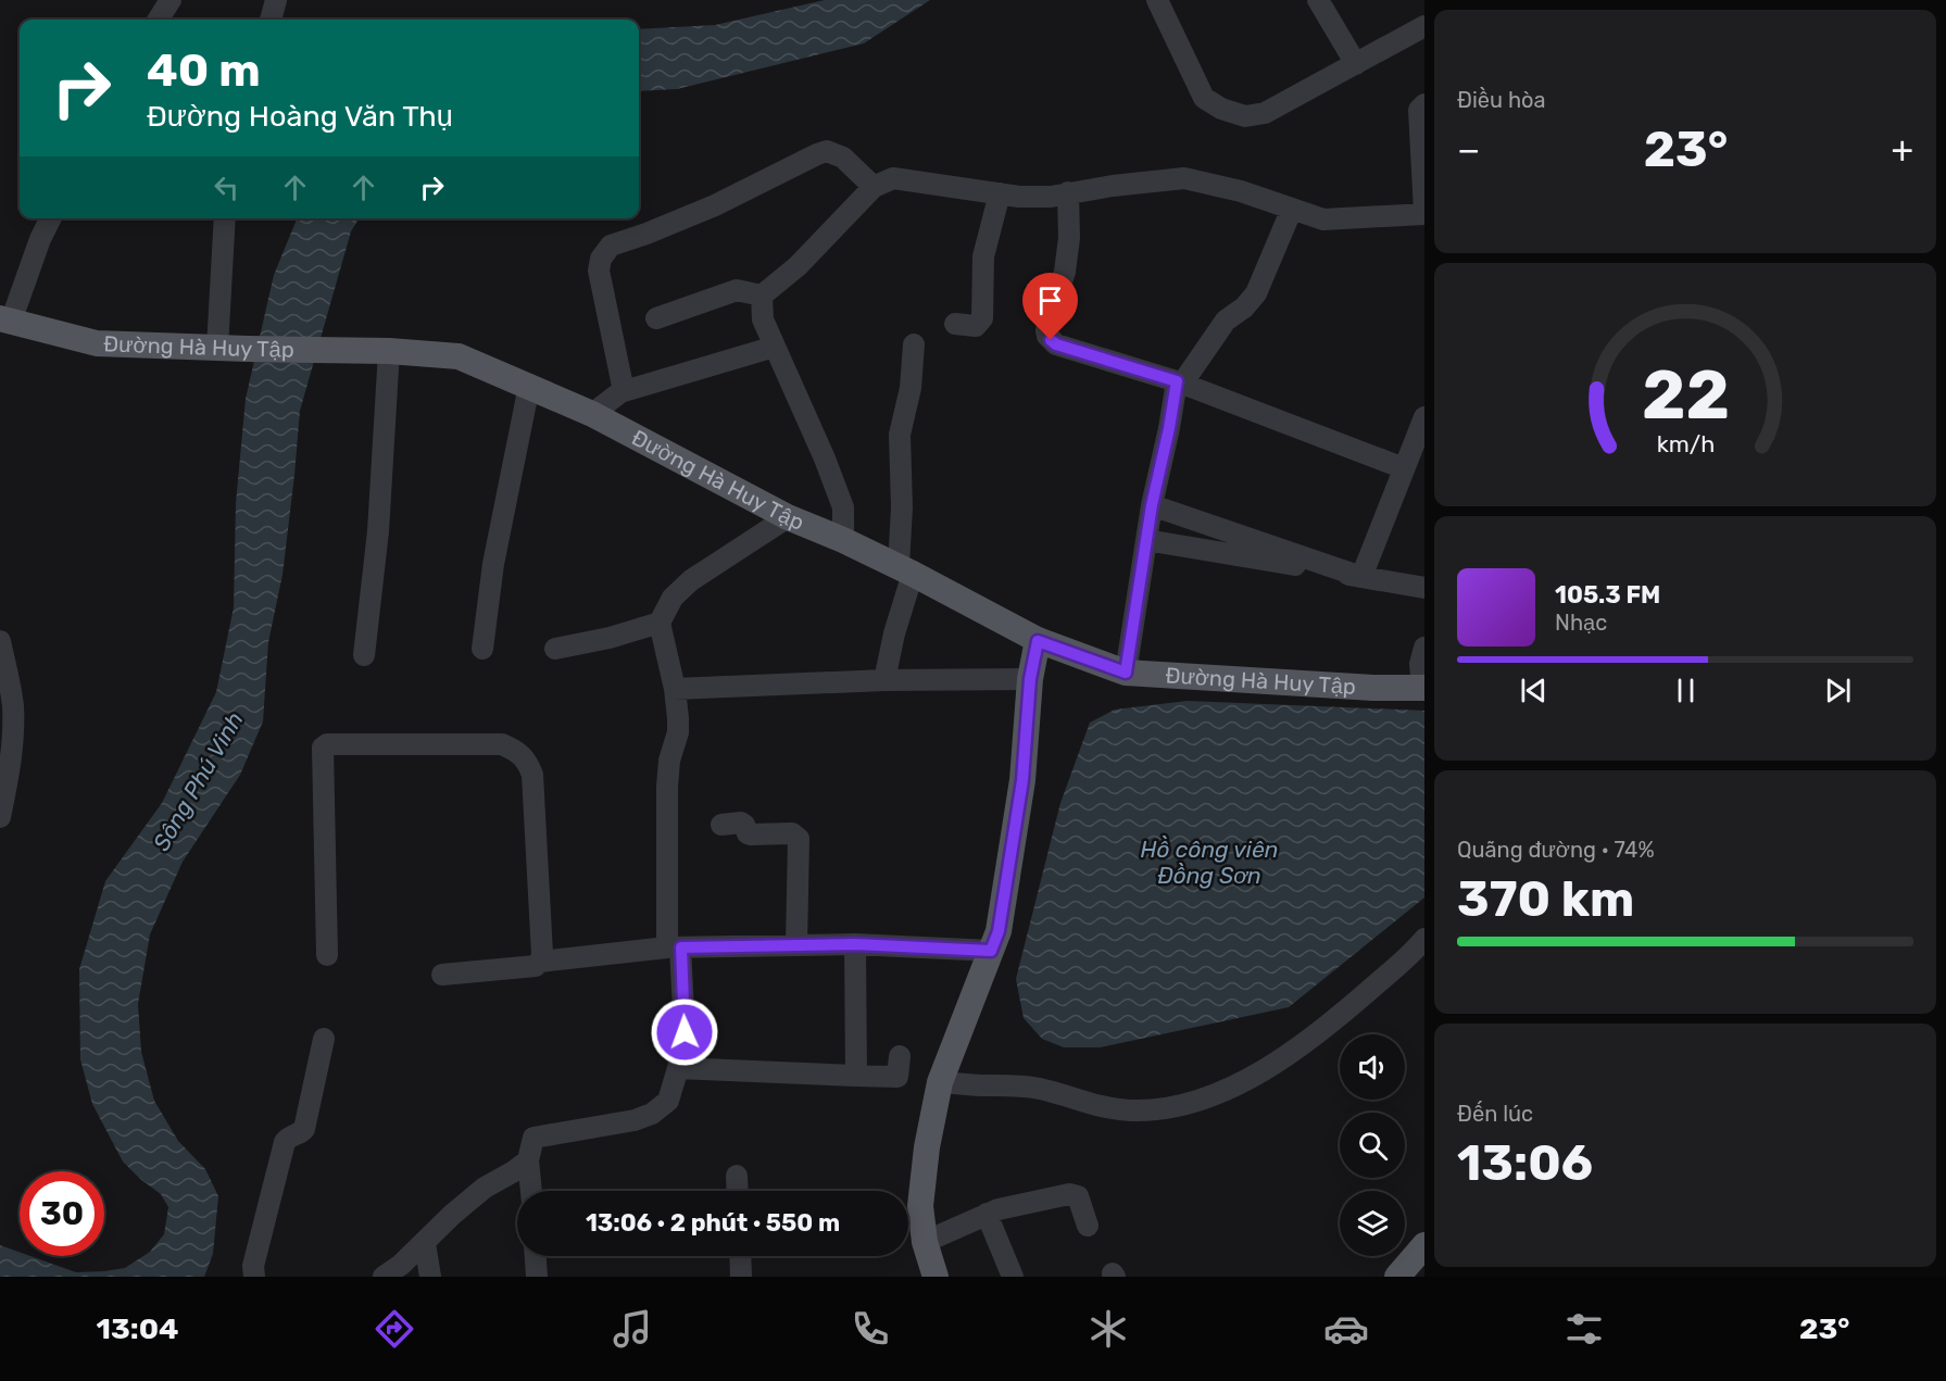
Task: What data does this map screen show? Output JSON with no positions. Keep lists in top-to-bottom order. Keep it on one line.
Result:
{"streets":{"main road":["Đường Hà Huy Tập"]},"water":["Sông Phú Vinh","Hồ công viên Đồng Sơn"],"page":{"tile":["Điều hòa",["Quãng đường · 74%","370 km"],["Đến lúc","13:06"]],"turn":["40 m","Đường Hoàng Văn Thụ"],"heat":["−","23°","+"],"song":["105.3 FM","Nhạc"],"limit":"30","trip":"13:06 · 2 phút · 550 m","tabs":["13:04","23°"],"gauge":["22","km/h"]}}
